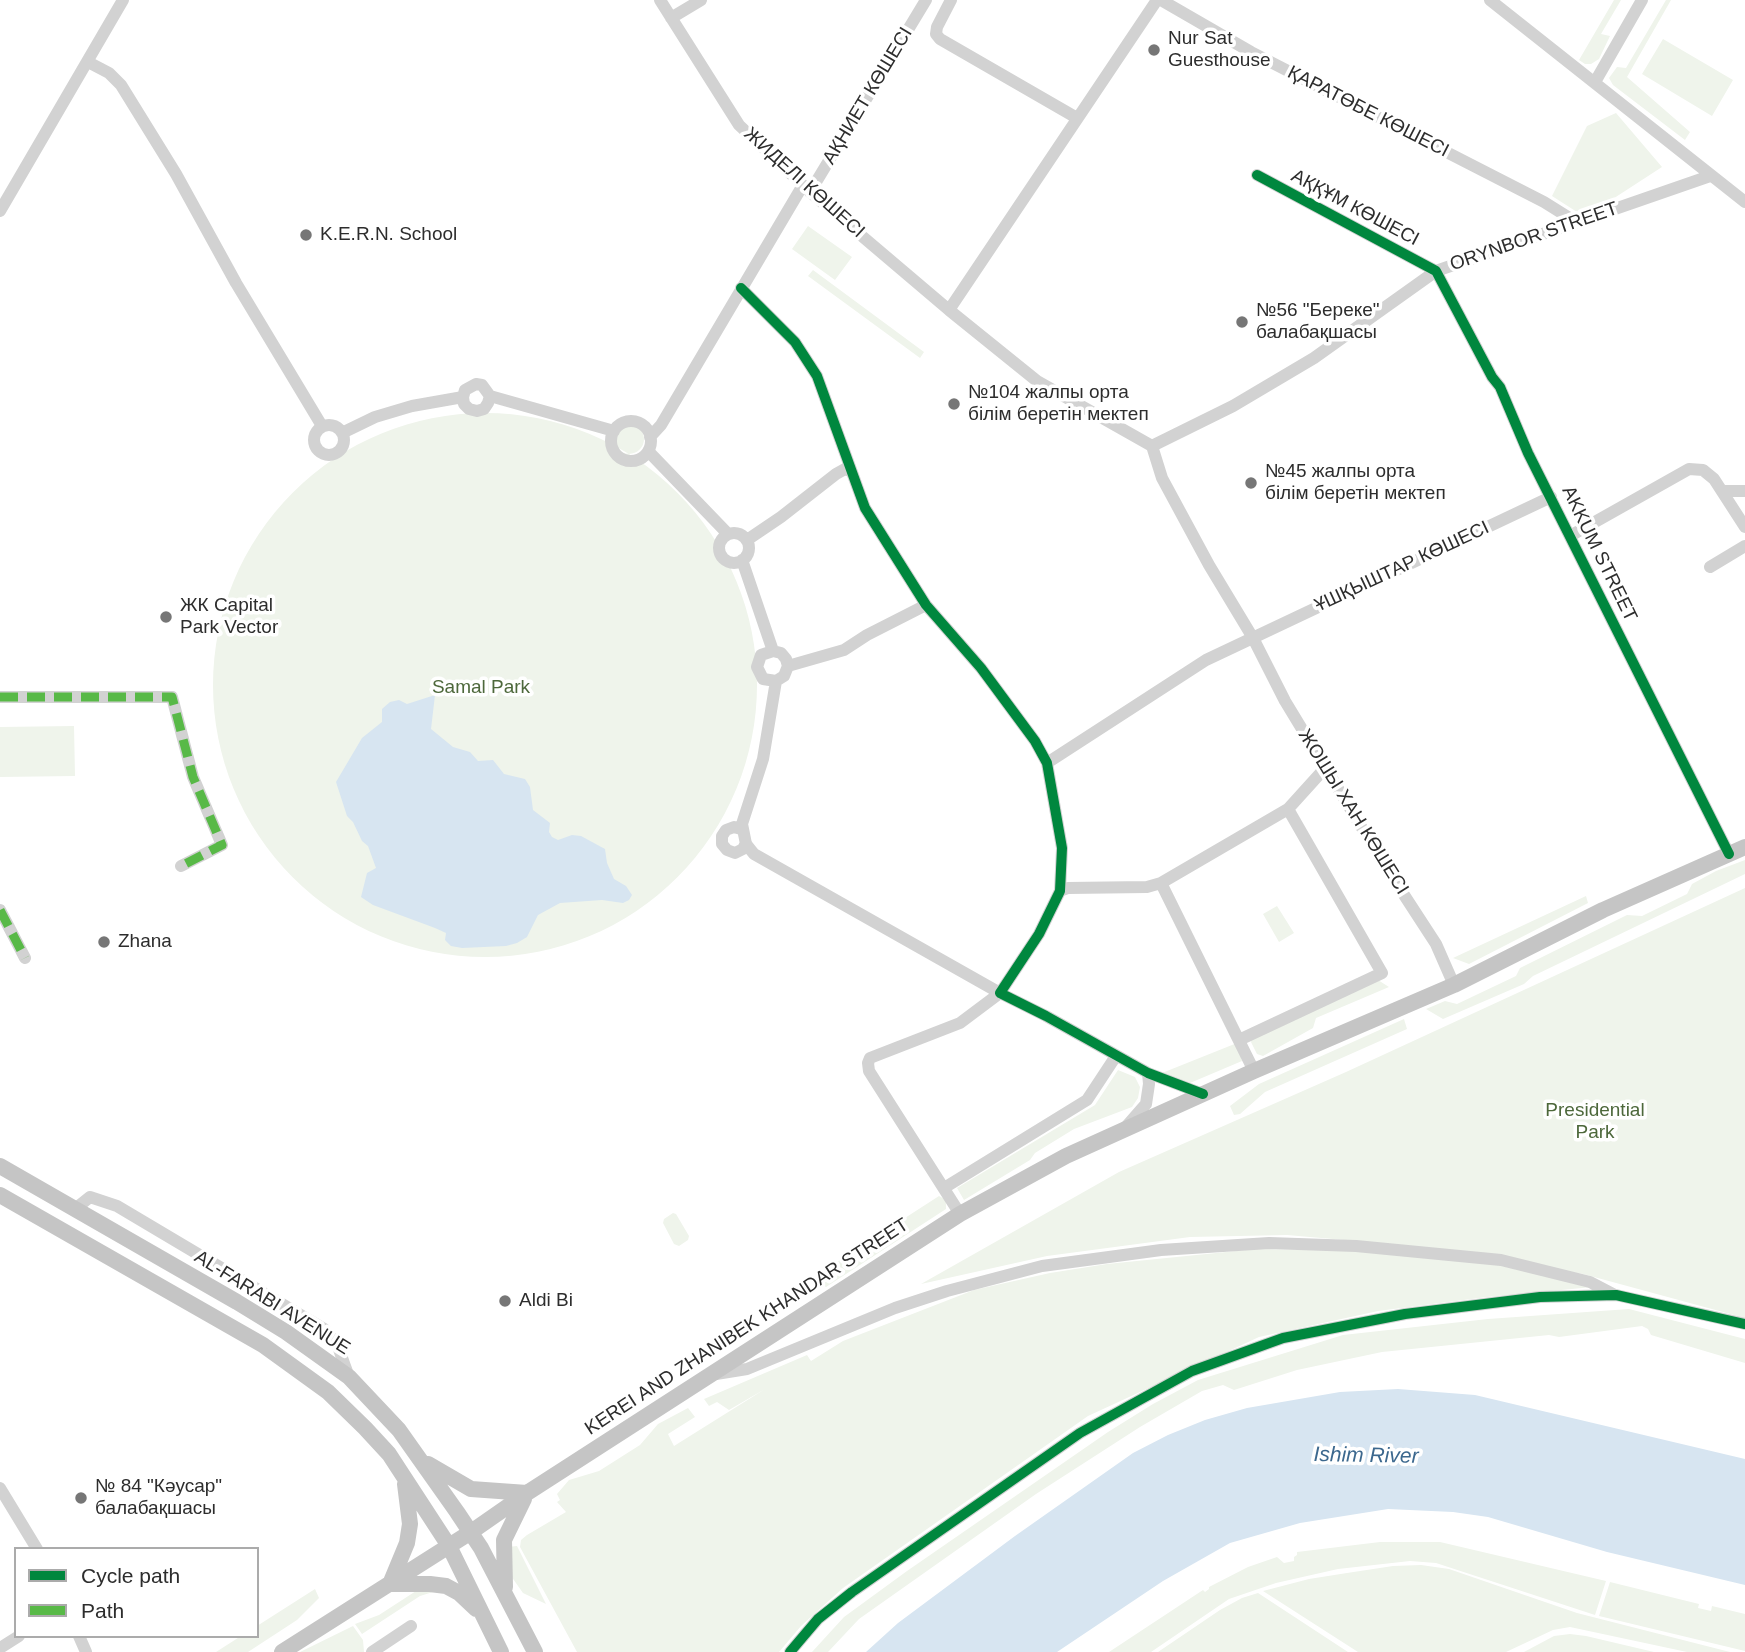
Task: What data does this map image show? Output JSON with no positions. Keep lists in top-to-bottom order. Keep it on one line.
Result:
{"streets":{"main road":["AL-FARABI AVENUE","KEREI AND ZHANIBEK KHANDAR STREET"],"street":["АҚНИЕТ КӨШЕСІ","ҚАРАТӨБЕ КӨШЕСІ","ЖИДЕЛІ КӨШЕСІ","АҚҚҰМ КӨШЕСІ","ORYNBOR STREET","AKKUM STREET","ҰШҚЫШТАР КӨШЕСІ","ЖОШЫ ХАН КӨШЕСІ"]},"crossings":[["АҚНИЕТ КӨШЕСІ","ЖИДЕЛІ КӨШЕСІ"],["ҚАРАТӨБЕ КӨШЕСІ","ORYNBOR STREET"],["ЖИДЕЛІ КӨШЕСІ","ORYNBOR STREET"],["ЖИДЕЛІ КӨШЕСІ","ЖОШЫ ХАН КӨШЕСІ"],["АҚҚҰМ КӨШЕСІ","ORYNBOR STREET"],["АҚҚҰМ КӨШЕСІ","AKKUM STREET"],["ORYNBOR STREET","AKKUM STREET"],["ORYNBOR STREET","ЖОШЫ ХАН КӨШЕСІ"],["AKKUM STREET","ҰШҚЫШТАР КӨШЕСІ"],["AKKUM STREET","KEREI AND ZHANIBEK KHANDAR STREET"],["ҰШҚЫШТАР КӨШЕСІ","ЖОШЫ ХАН КӨШЕСІ"],["ЖОШЫ ХАН КӨШЕСІ","KEREI AND ZHANIBEK KHANDAR STREET"],["AL-FARABI AVENUE","KEREI AND ZHANIBEK KHANDAR STREET"]],"water":["Ishim River"],"parks":["Samal Park","Presidential Park"],"places":["Nur Sat Guesthouse","K.E.R.N. School","№56 \"Береке\" балабақшасы","№104 жалпы орта білім беретін мектеп","№45 жалпы орта білім беретін мектеп","ЖК Capital Park Vector","Zhana","Aldi Bi","№ 84 \"Кәусар\" балабақшасы"],"legend":["Cycle path","Path"]}
